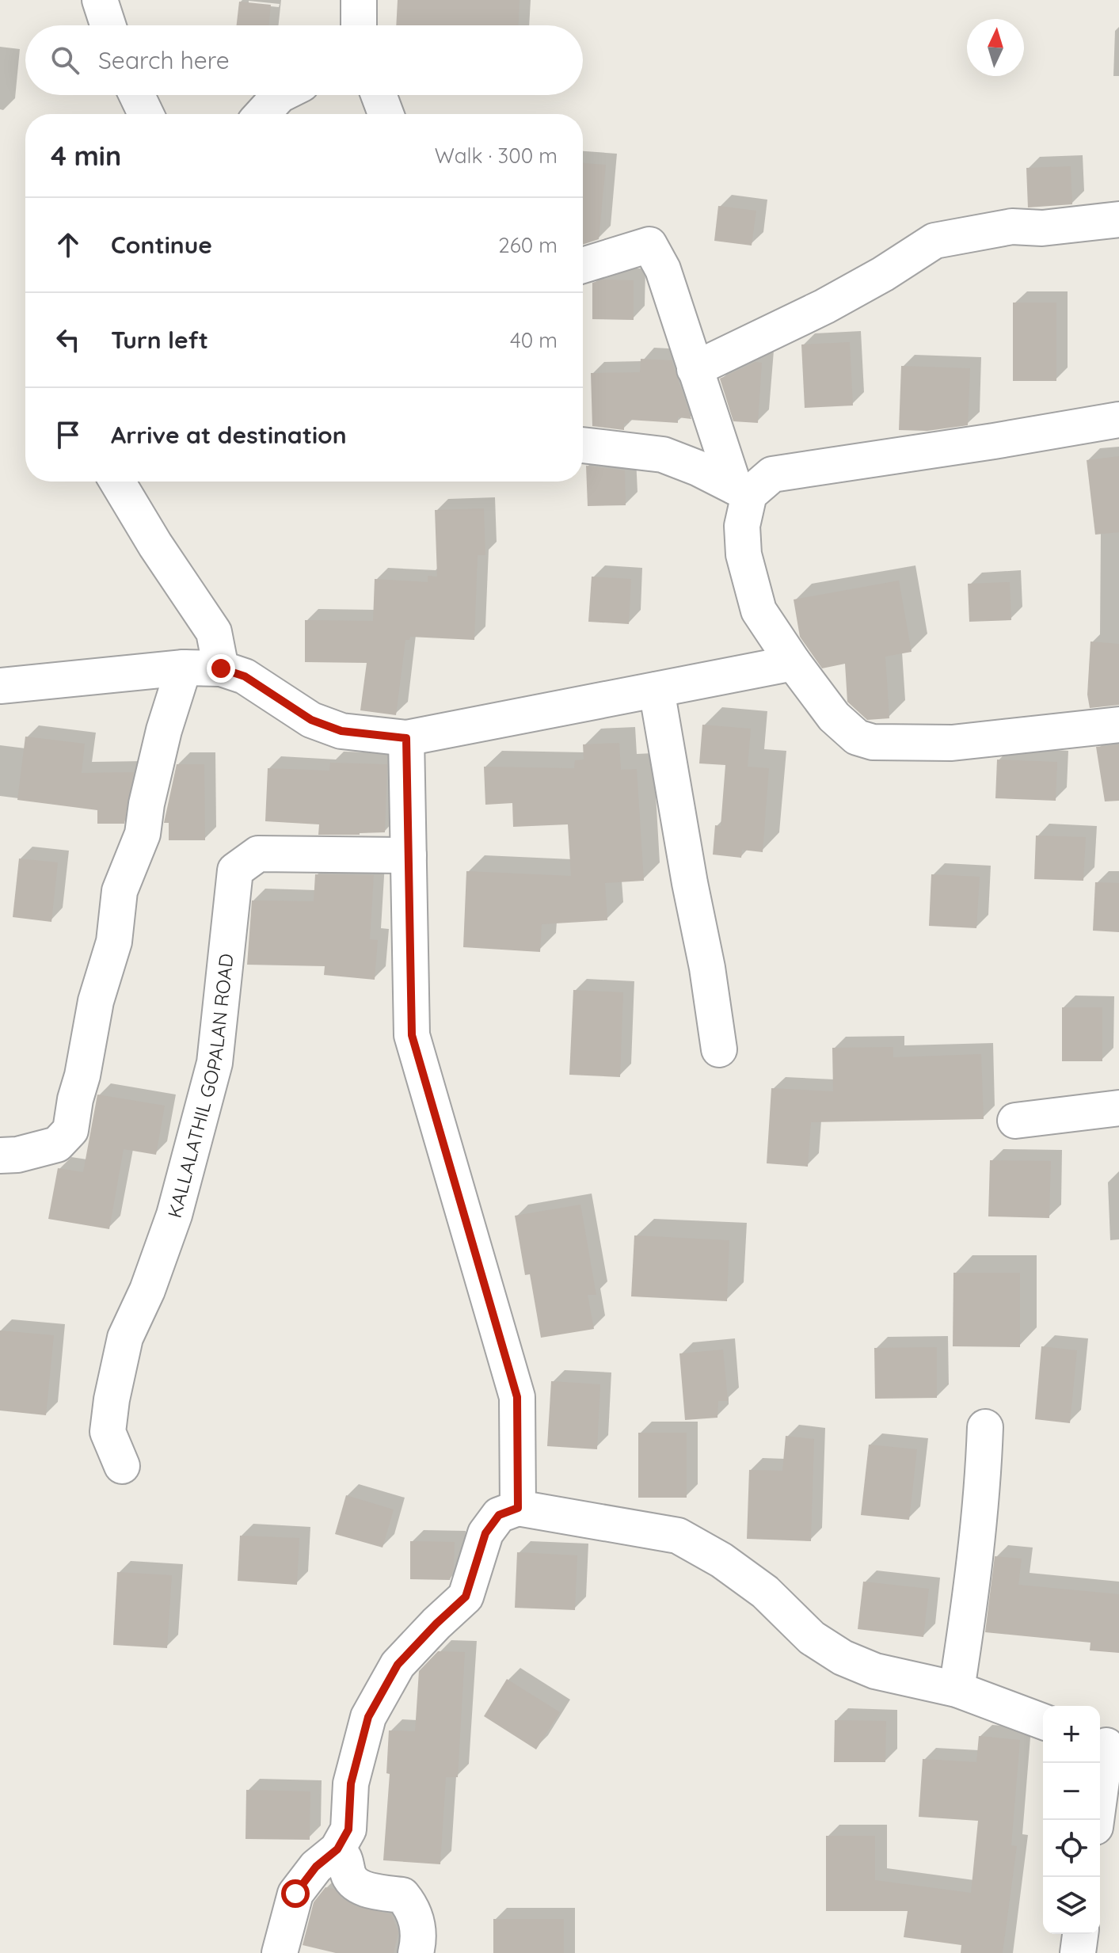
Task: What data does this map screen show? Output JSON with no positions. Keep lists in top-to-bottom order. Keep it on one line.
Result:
{"streets":{"street":["KALLALATHIL GOPALAN ROAD"]},"north":"top","page":{"search":"Search here","heading":["4 min","Walk · 300 m"],"list":[["Continue","260 m"],["Turn left","40 m"],"Arrive at destination"],"map_buttons":["+","−"]}}
